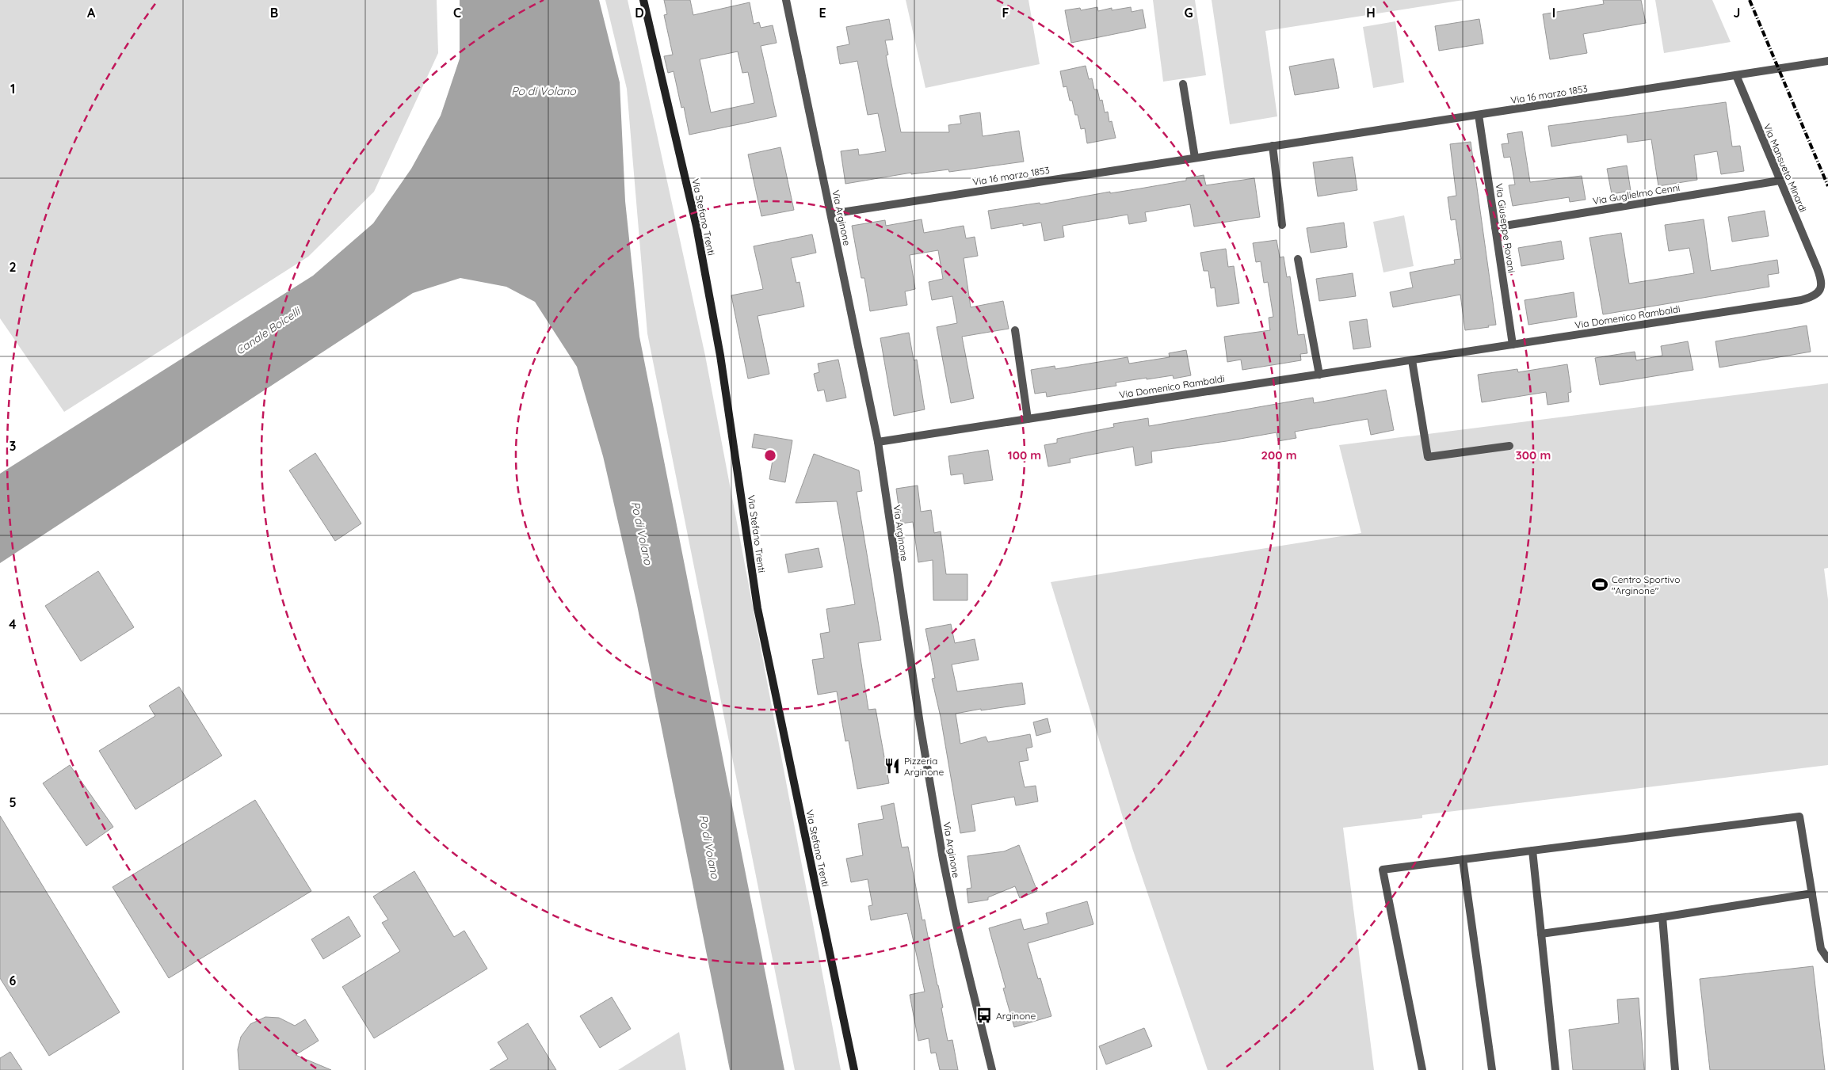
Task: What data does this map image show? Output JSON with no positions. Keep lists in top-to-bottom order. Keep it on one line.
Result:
{"streets":{"main road":["Via Stefano Trenti"],"street":["Via 16 marzo 1853","Via Mansueto Minardi","Via Guglielmo Cenni","Via Arginone","Via Giuseppe Rovani","Via Domenico Rambaldi"]},"crossings":[["Via 16 marzo 1853","Via Mansueto Minardi"],["Via 16 marzo 1853","Via Arginone"],["Via 16 marzo 1853","Via Giuseppe Rovani"],["Via Mansueto Minardi","Via Guglielmo Cenni"],["Via Mansueto Minardi","Via Domenico Rambaldi"],["Via Guglielmo Cenni","Via Giuseppe Rovani"],["Via Arginone","Via Domenico Rambaldi"],["Via Giuseppe Rovani","Via Domenico Rambaldi"]],"water":["Po di Volano","Canale Boicelli"],"places":{"sports":["Centro Sportivo \"Arginone\""],"restaurant":["Pizzeria Arginone"],"bus stop":["Arginone"]},"grid":{"columns":["A","B","C","D","E","F","G","H","I","J"],"rows":["1","2","3","4","5","6"]},"rings":["100 m","200 m","300 m"]}
